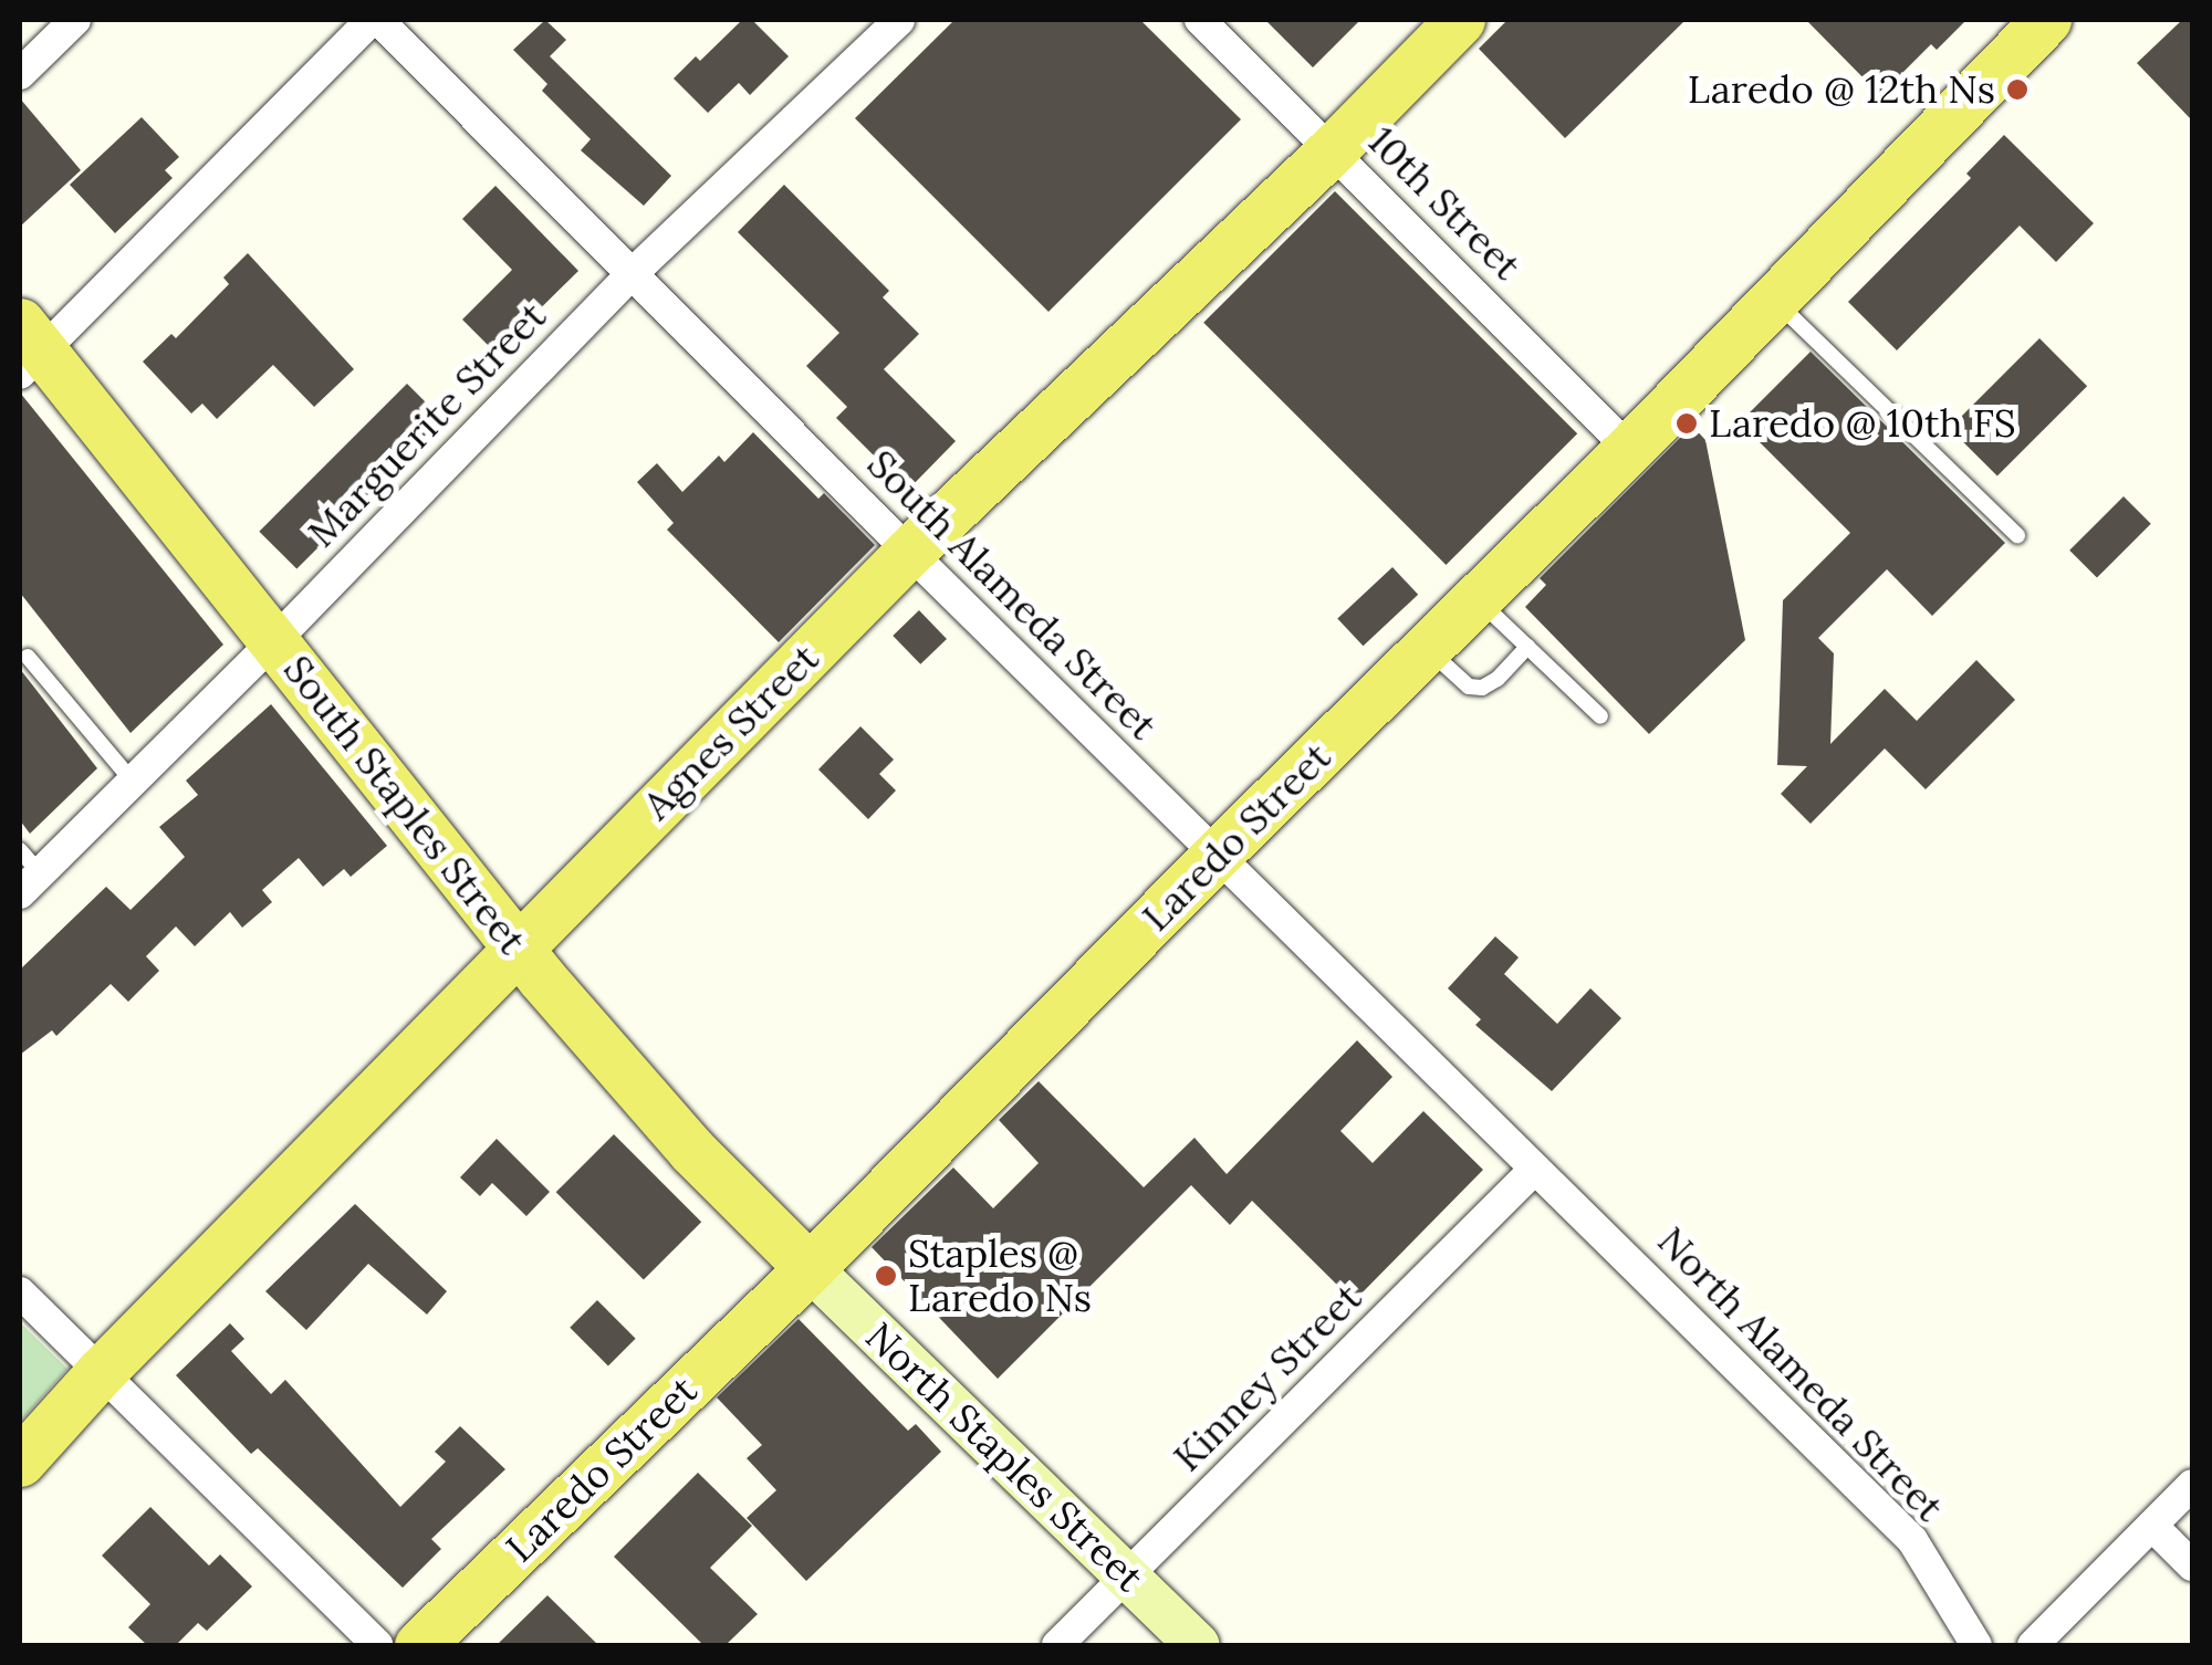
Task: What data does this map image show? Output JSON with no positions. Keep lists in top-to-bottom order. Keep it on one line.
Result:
{"streets":{"main road":["Agnes Street","South Staples Street","Laredo Street","North Staples Street"],"street":["10th Street","Marguerite Street","South Alameda Street","North Alameda Street","Kinney Street"]},"crossings":[["10th Street","Agnes Street"],["10th Street","Laredo Street"],["Marguerite Street","South Alameda Street"],["Marguerite Street","South Staples Street"],["South Alameda Street","Agnes Street"],["South Alameda Street","Laredo Street"],["South Alameda Street","North Alameda Street"],["South Alameda Street","Kinney Street"],["Agnes Street","South Staples Street"],["South Staples Street","Laredo Street"],["South Staples Street","North Staples Street"],["Laredo Street","North Staples Street"],["Kinney Street","North Staples Street"]],"places":["Laredo @ 12th Ns","Laredo @ 10th FS","Staples @ Laredo Ns"]}
